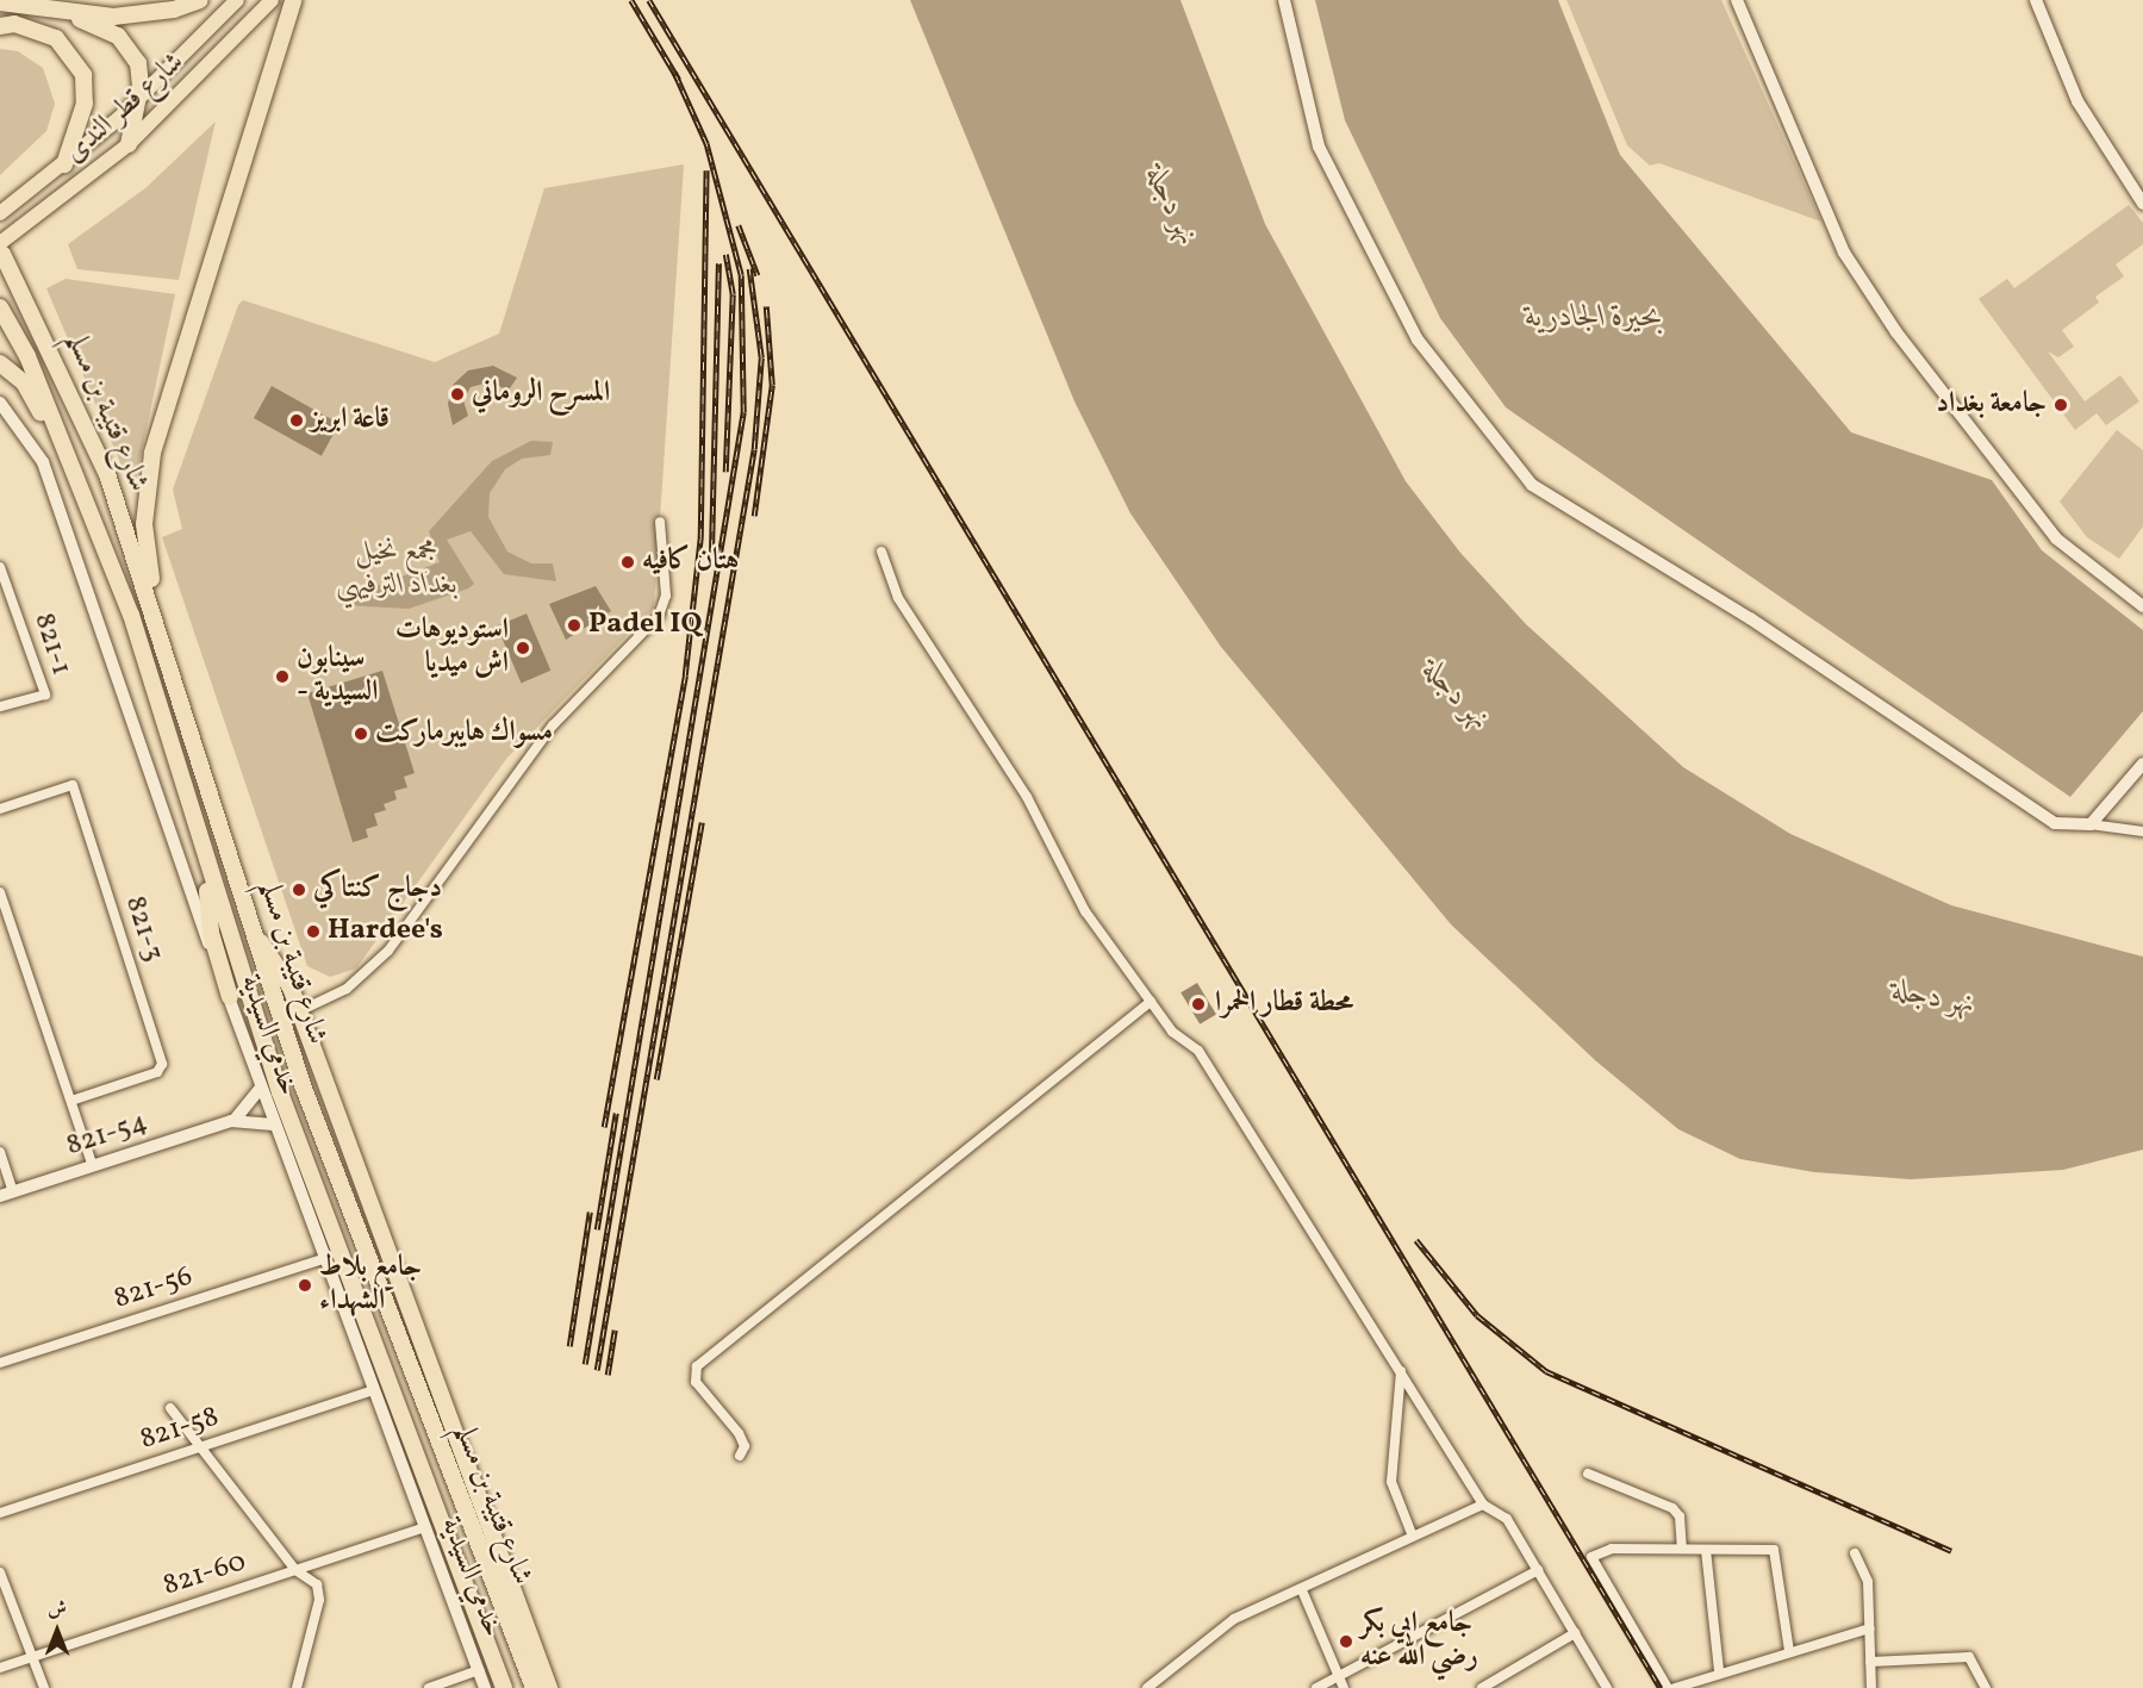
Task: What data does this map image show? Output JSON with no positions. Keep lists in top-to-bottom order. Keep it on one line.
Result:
{"streets":{"highway":["شارع قتيبة بن مسلم"],"main road":["شارع قطر الندى"],"street":["821-1","821-3","خدمي السيدية","821-54","821-56","821-58","821-60"]},"crossings":[["شارع قطر الندى","شارع قتيبة بن مسلم"],["خدمي السيدية","821-54"],["خدمي السيدية","821-56"],["خدمي السيدية","821-58"],["خدمي السيدية","821-60"]],"water":["نهر دجلة","بحيرة الجادرية"],"parks":["مجمع نخيل بغداد الترفيهي"],"places":["المسرح الروماني","جامعة بغداد","قاعة ابريز","هتان كافيه","Padel IQ","استوديوهات اش ميديا","سينابون - السيدية","مسواك هايبرماركت","دجاج كنتاكي","Hardee's","محطة قطار الحمرا","جامع بلاط الشهداء","جامع ابي بكر رضي الله عنه"],"north":"top"}
